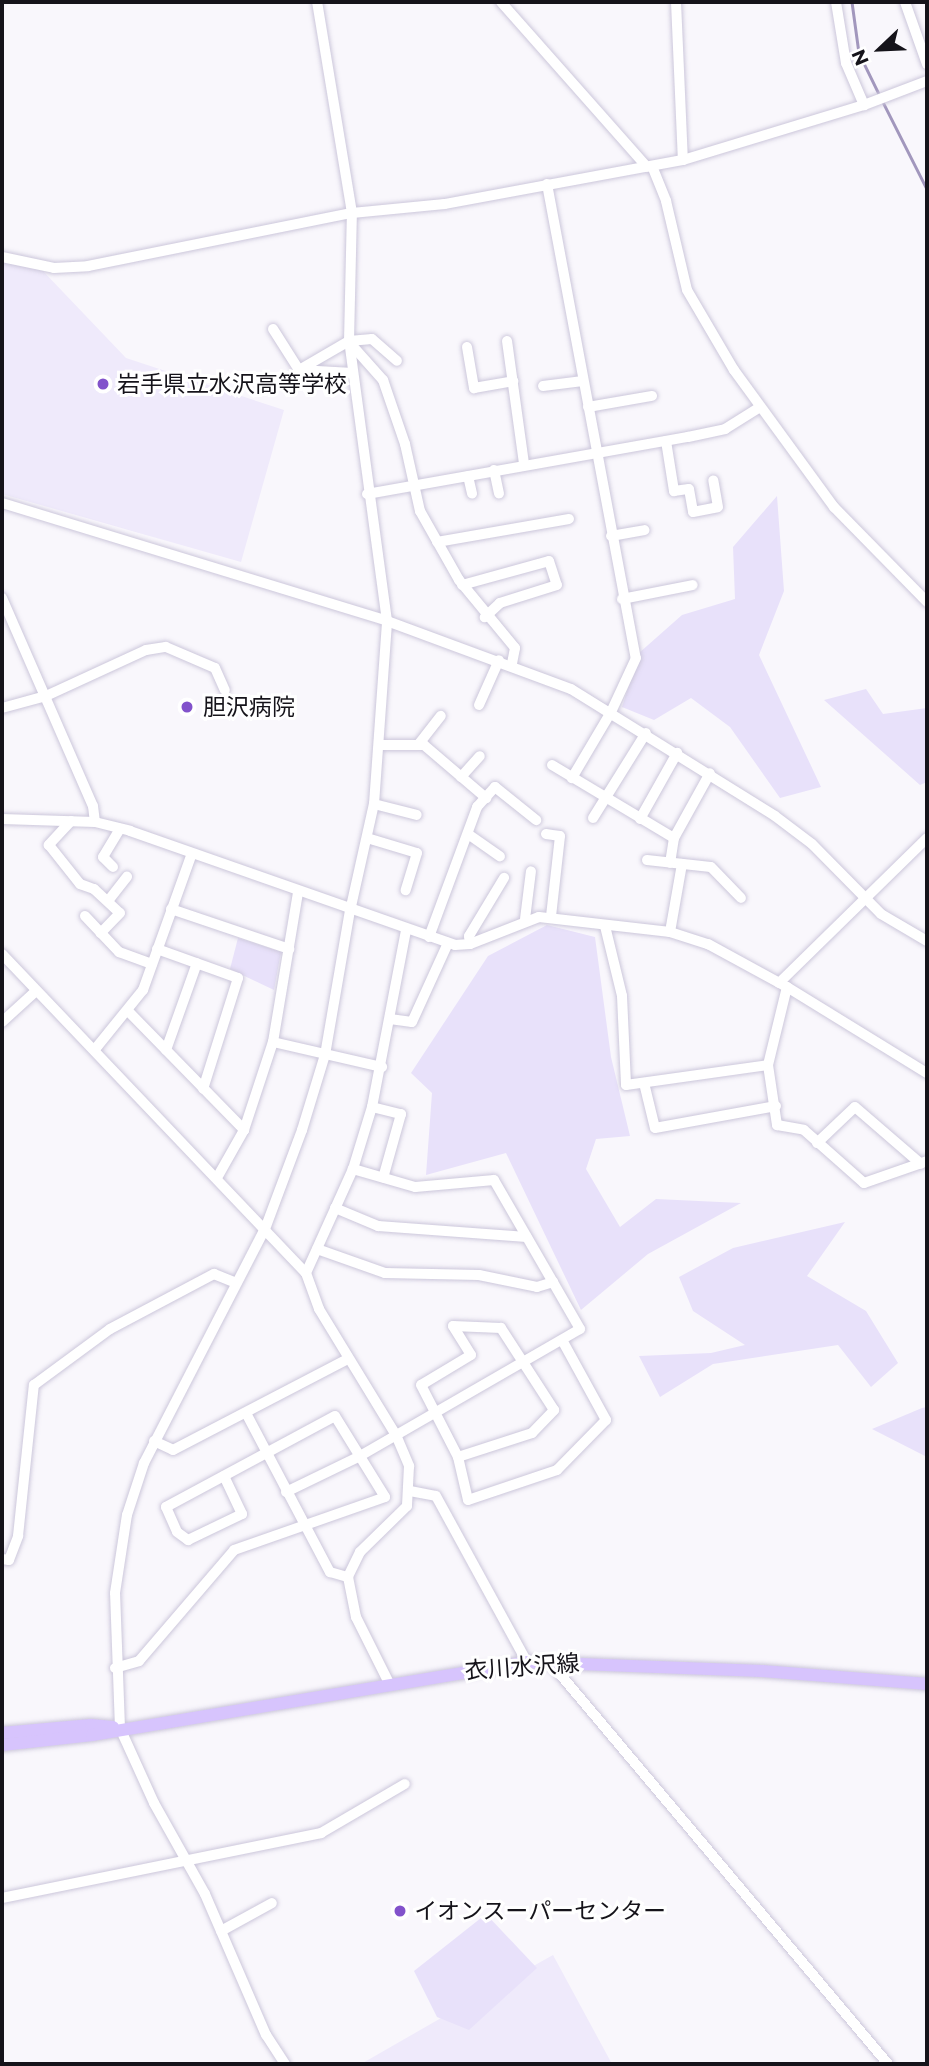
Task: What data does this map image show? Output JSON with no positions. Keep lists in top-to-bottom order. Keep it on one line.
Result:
{"streets":{"main road":["衣川水沢線"]},"places":["岩手県立水沢高等学校","胆沢病院","イオンスーパーセンター"],"north":"bottom left"}
